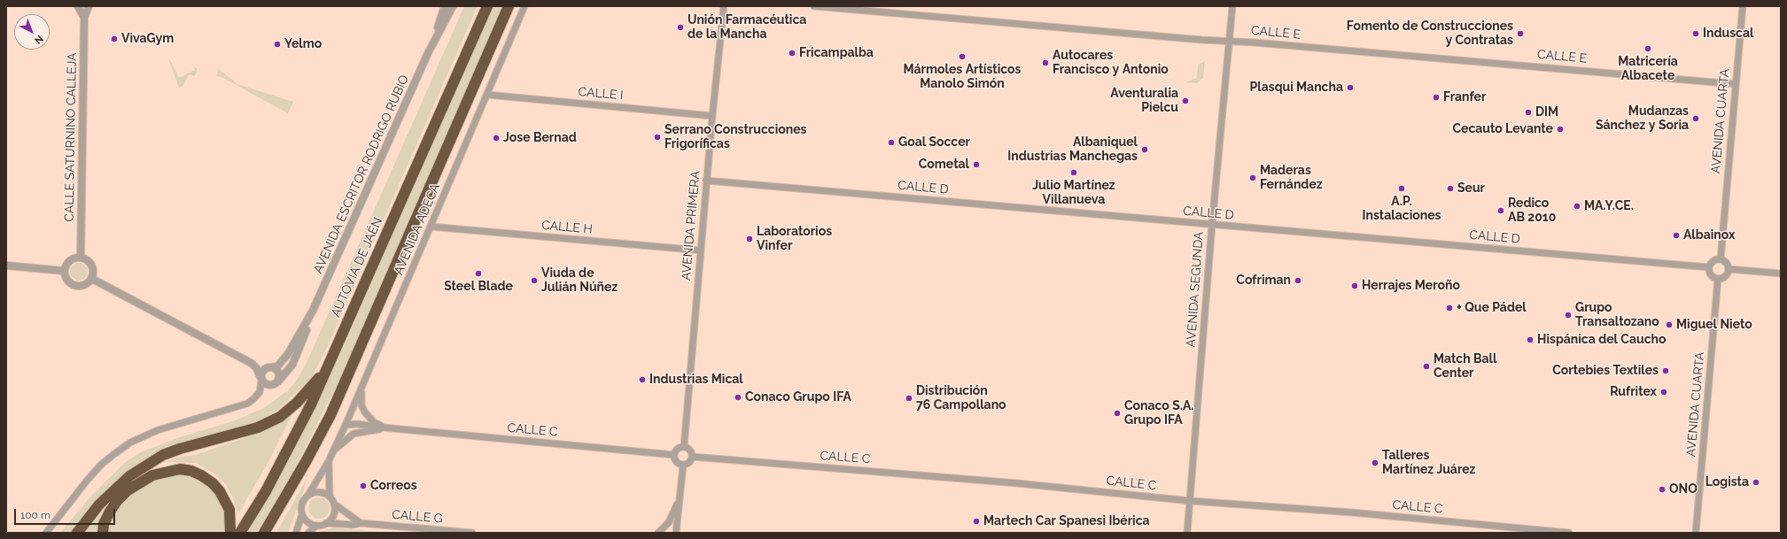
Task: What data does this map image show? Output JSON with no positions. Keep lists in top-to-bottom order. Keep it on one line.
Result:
{"streets":{"highway":["AUTOVÍA DE JAÉN"],"street":["CALLE E","CALLE I","AVENIDA CUARTA","CALLE SATURNINO CALLEJA","AVENIDA ESCRITOR RODRIGO RUBIO","CALLE D","AVENIDA PRIMERA","CALLE H","AVENIDA ADECA","AVENIDA SEGUNDA","CALLE C","CALLE G"]},"crossings":[["CALLE E","AVENIDA CUARTA"],["CALLE E","AVENIDA SEGUNDA"],["CALLE I","AVENIDA PRIMERA"],["CALLE I","AVENIDA ADECA"],["AVENIDA CUARTA","CALLE D"],["CALLE D","AVENIDA PRIMERA"],["CALLE D","AVENIDA SEGUNDA"],["AVENIDA PRIMERA","CALLE H"],["AVENIDA PRIMERA","CALLE C"],["CALLE H","AVENIDA ADECA"],["AVENIDA ADECA","CALLE C"],["AVENIDA ADECA","CALLE G"],["AVENIDA SEGUNDA","CALLE C"]],"places":["Unión Farmacéutica de la Mancha","Fomento de Construcciones y Contratas","Induscal","VivaGym","Yelmo","Matricería Albacete","Fricampalba","Mármoles Artísticos Manolo Simón","Autocares Francisco y Antonio","Plasqui Mancha","Franfer","Aventuralia Pielcu","DIM","Mudanzas Sánchez y Soria","Cecauto Levante","Serrano Construcciones Frigoríficas","Jose Bernad","Goal Soccer","Albaniquel Industrias Manchegas","Cometal","Julio Martínez Villanueva","Maderas Fernández","A.P. Instalaciones","Seur","MA.Y.CE.","Redico AB 2010","Albainox","Laboratorios Vinfer","Steel Blade","Viuda de Julián Núñez","Cofriman","Herrajes Meroño","+ Que Pádel","Grupo Transaltozano","Miguel Nieto","Hispánica del Caucho","Match Ball Center","Cortebies Textiles","Industrias Mical","Rufritex","Conaco Grupo IFA","Distribución 76 Campollano","Conaco S.A. Grupo IFA","Talleres Martínez Juárez","Logista","Correos","ONO","Martech Car Spanesi Ibérica"],"scale_bar":"100 m","north":"bottom right"}
